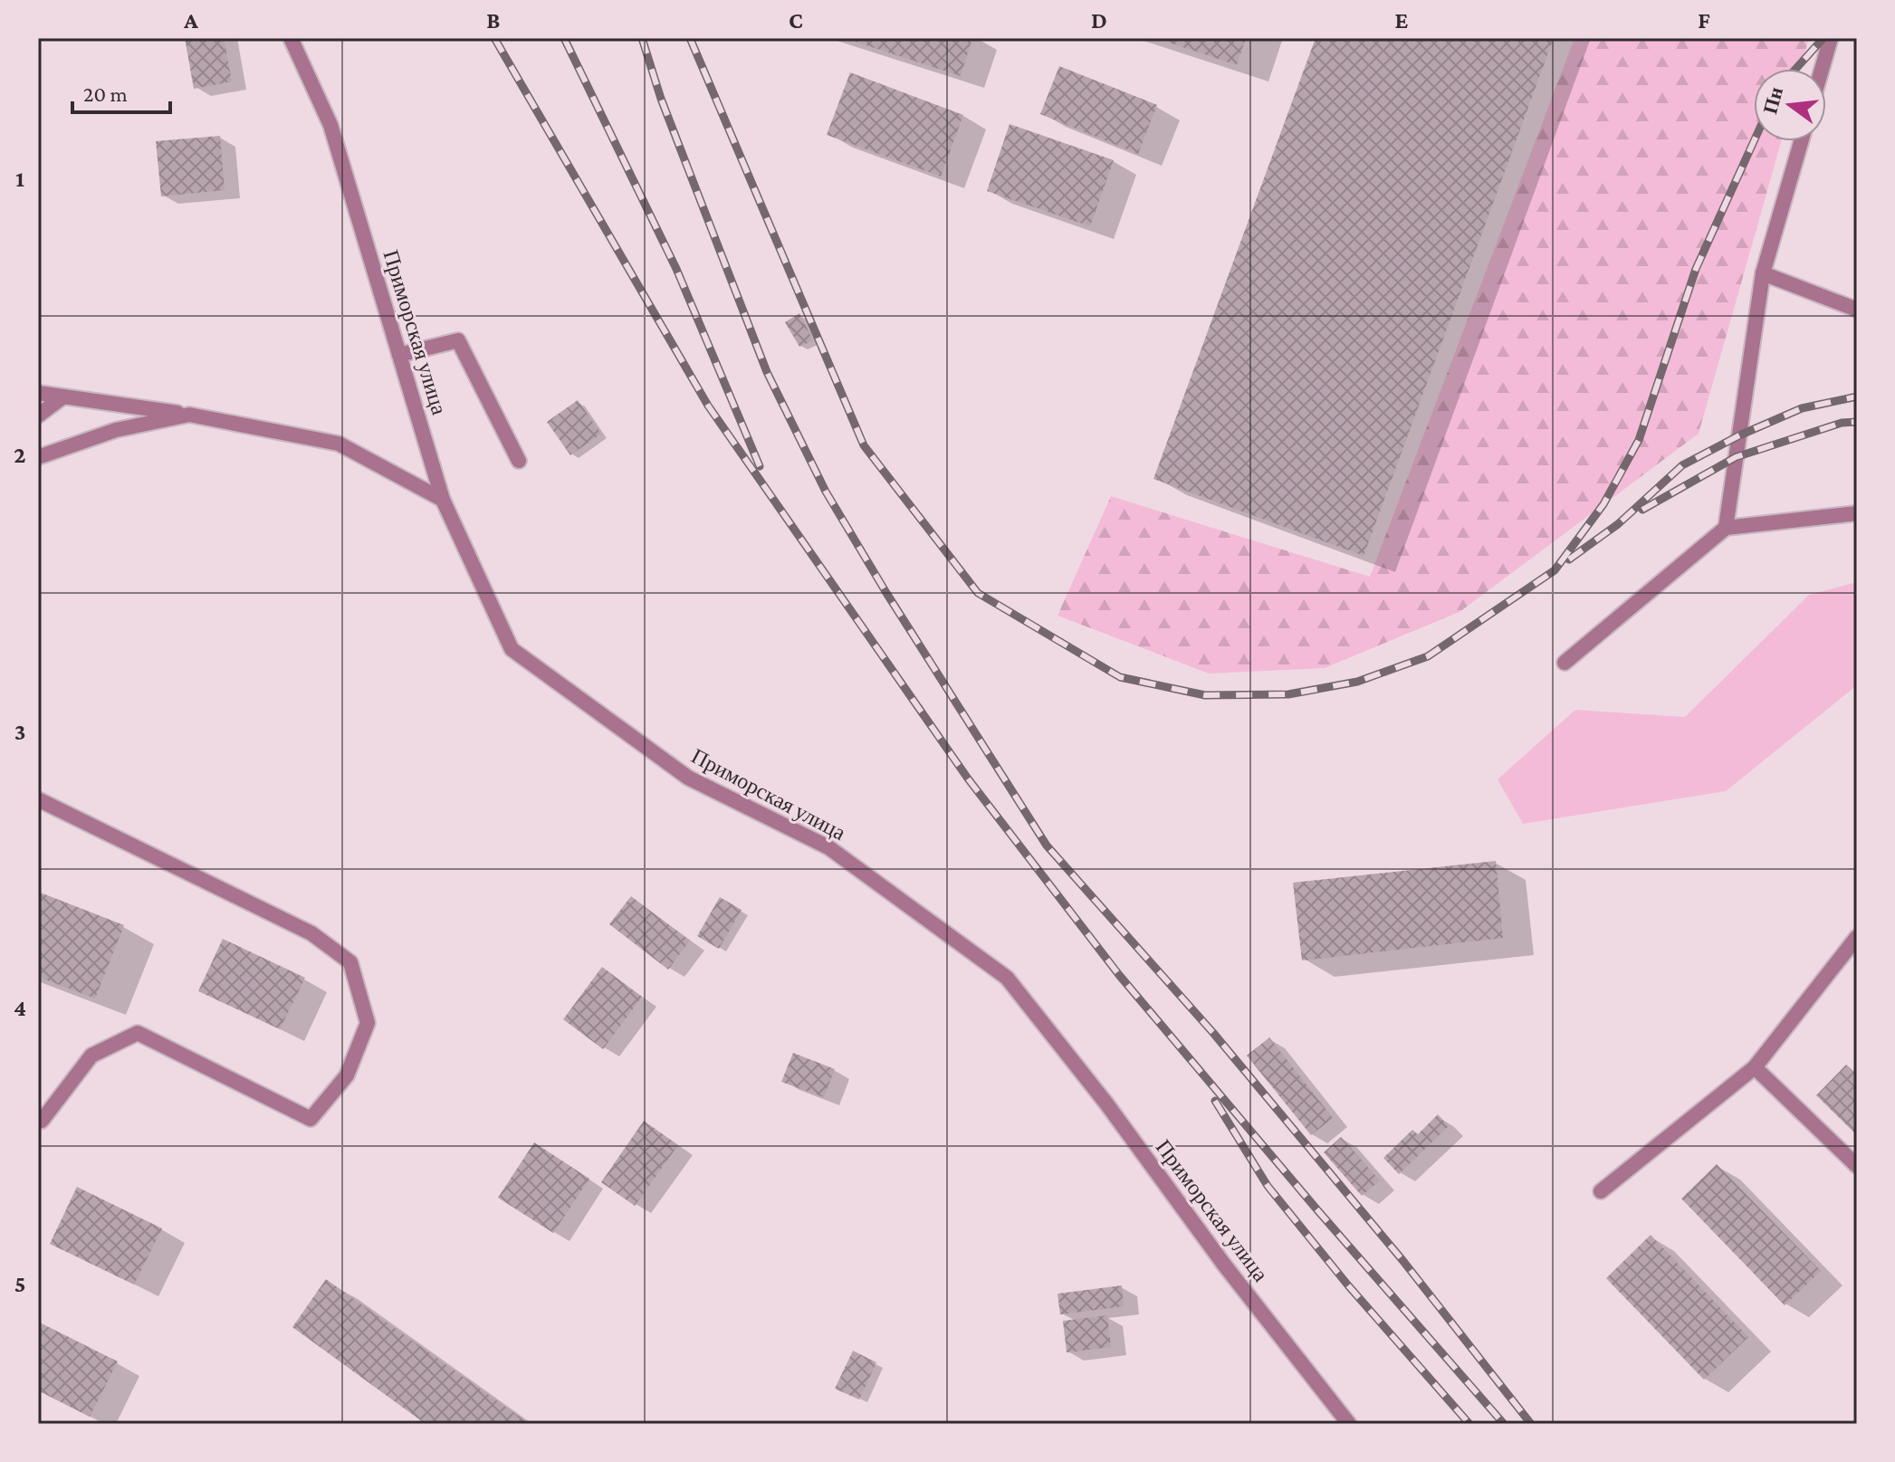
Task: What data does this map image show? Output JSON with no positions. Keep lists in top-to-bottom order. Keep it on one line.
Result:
{"streets":{"street":["Приморская улица"]},"scale_bar":"20 m","north":"left","grid":{"columns":["A","B","C","D","E","F"],"rows":["1","2","3","4","5"]}}
